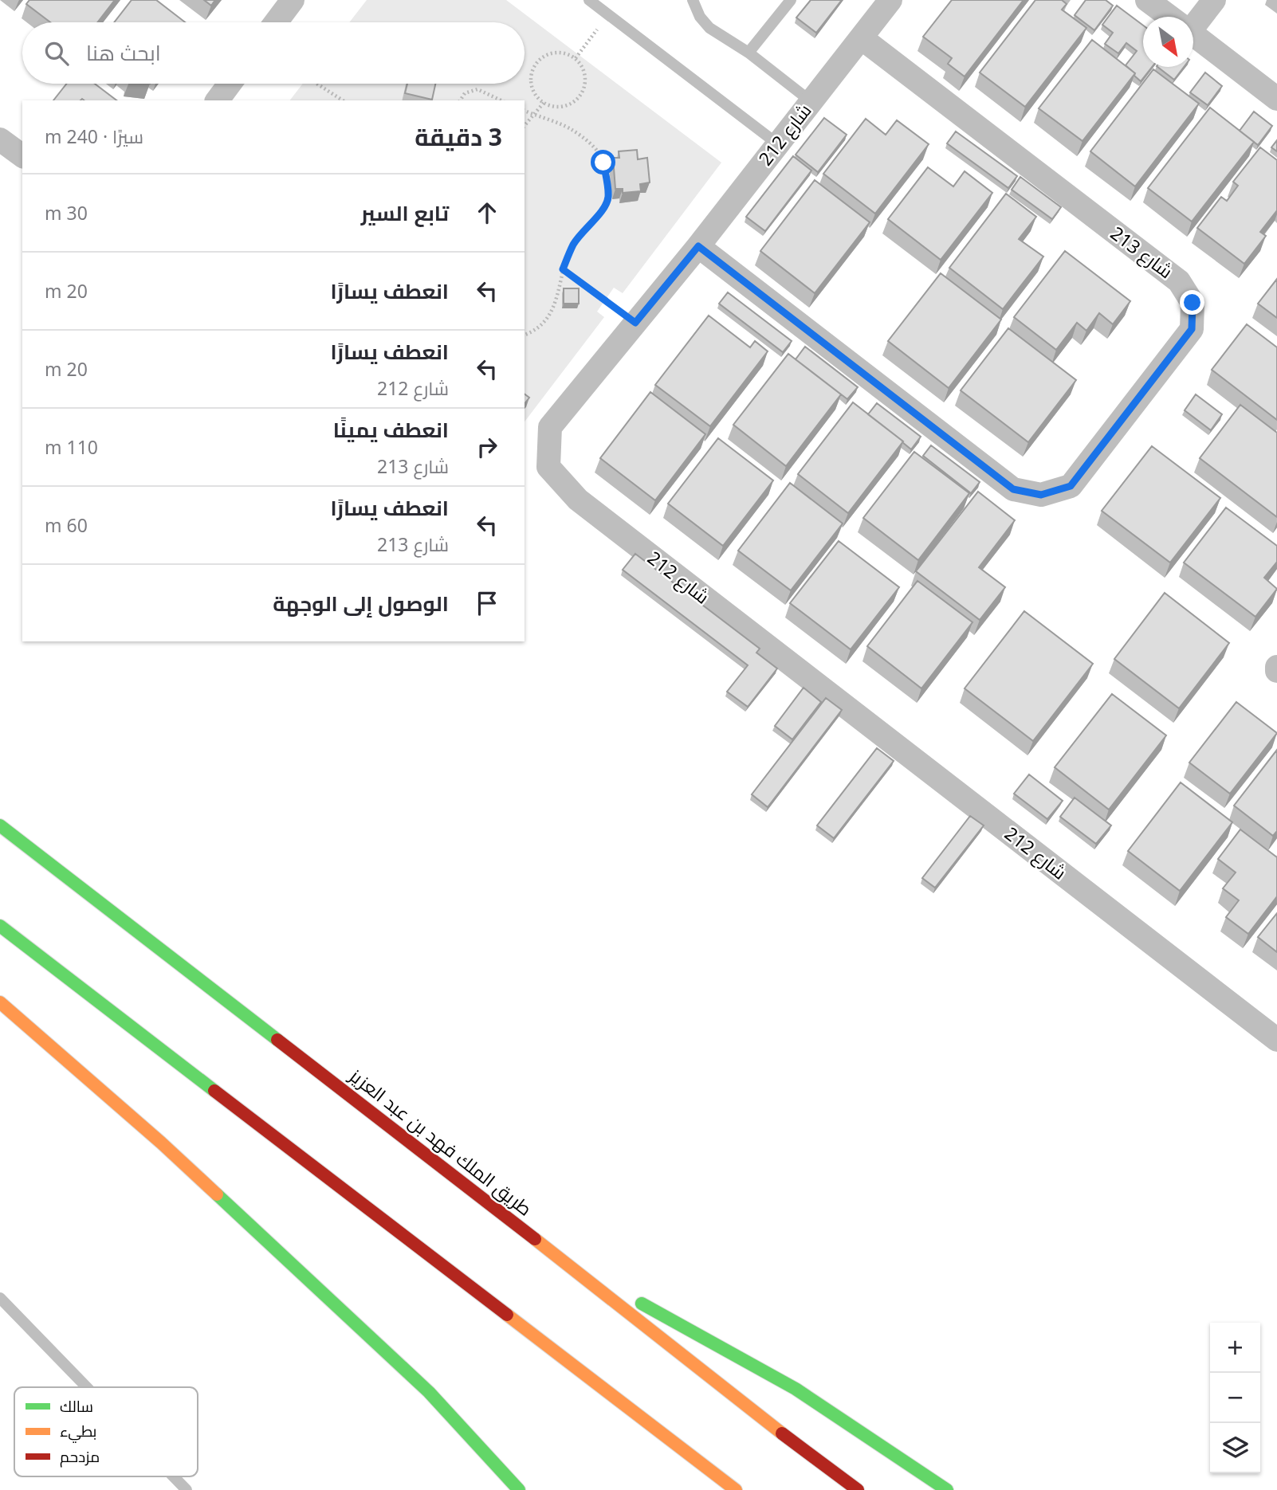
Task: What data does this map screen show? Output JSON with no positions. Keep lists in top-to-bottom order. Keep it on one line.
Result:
{"streets":{"highway":["طريق الملك فهد بن عبد العزيز"],"street":["شارع 212","شارع 213"]},"crossings":[["شارع 212","شارع 213"]],"legend":["سالك","بطيء","مزدحم"],"north":"bottom right","page":{"search":"ابحث هنا","heading":["3 دقيقة","سيرًا · 240 m"],"list":[["تابع السير","30 m"],["انعطف يسارًا","20 m"],["انعطف يسارًا","شارع 212","20 m"],["انعطف يمينًا","شارع 213","110 m"],["انعطف يسارًا","شارع 213","60 m"],"الوصول إلى الوجهة"],"map_buttons":["+","−"]}}
